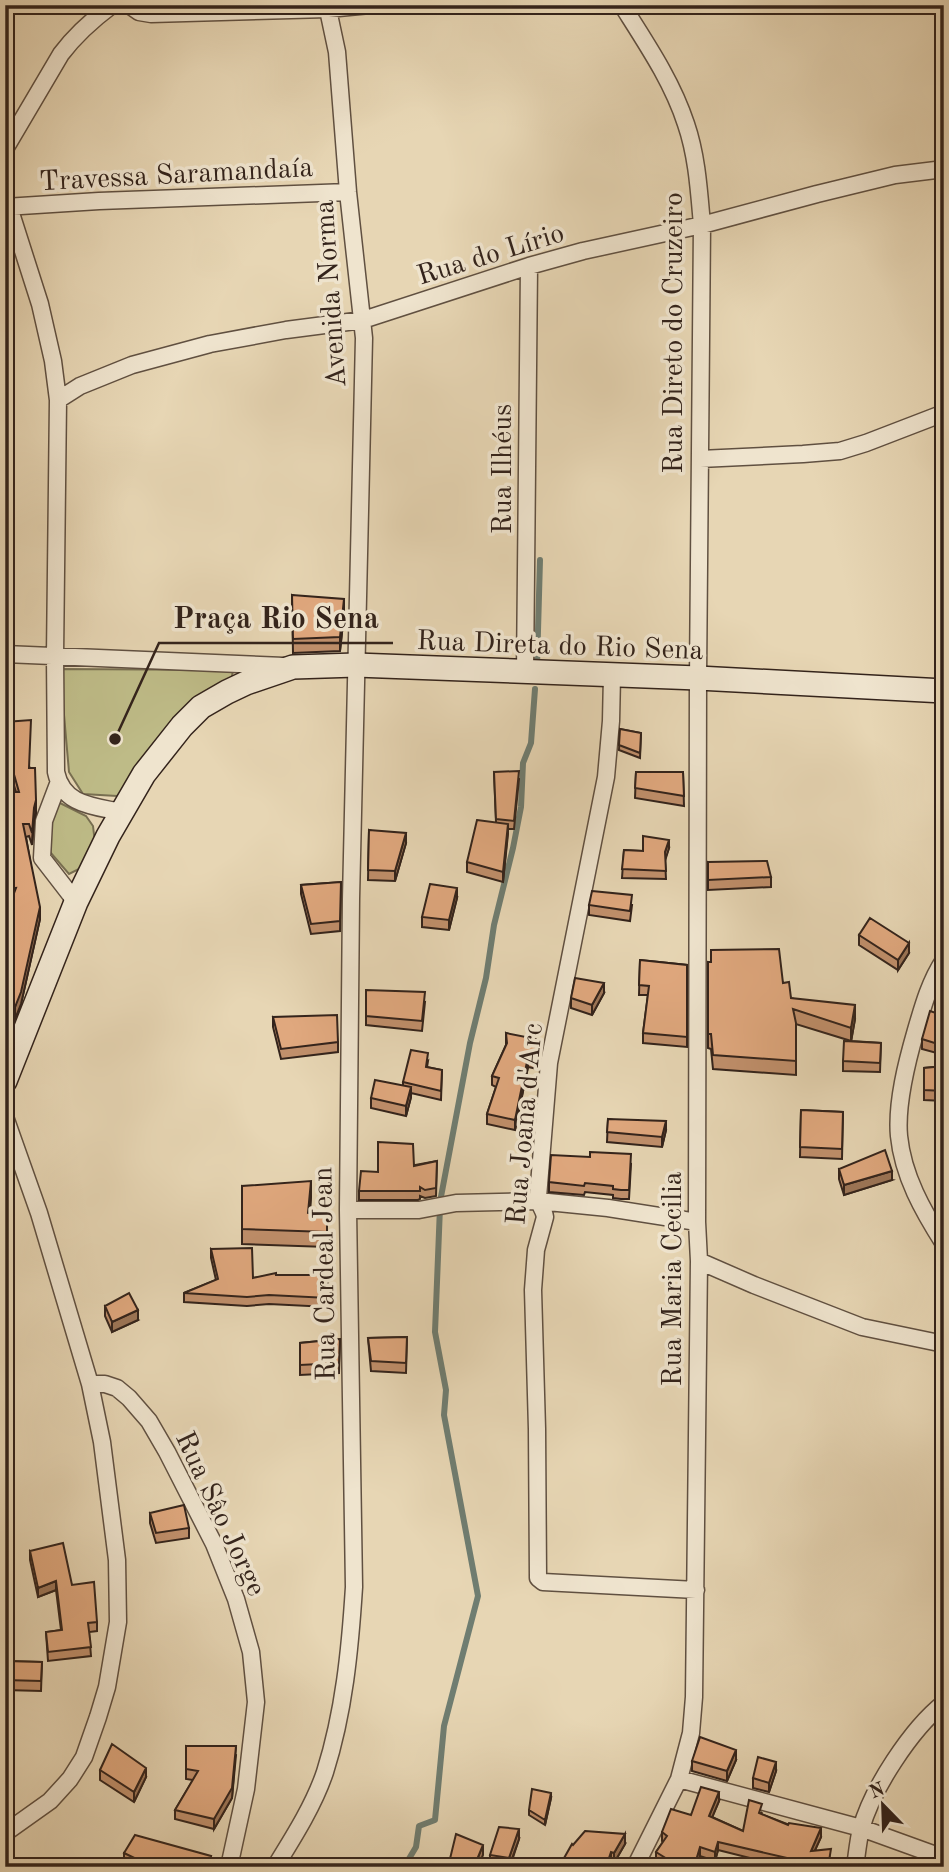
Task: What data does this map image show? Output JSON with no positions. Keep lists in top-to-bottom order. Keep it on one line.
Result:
{"streets":{"main road":["Rua Direta do Rio Sena"],"street":["Travessa Saramandaía","Rua do Lírio","Avenida Norma","Rua Direto do Cruzeiro","Rua Ilhéus","Rua Joana d'Arc","Rua Cardeal Jean","Rua Maria Cecilia","Rua Sâo Jorge"]},"crossings":[["Travessa Saramandaía","Avenida Norma"],["Rua do Lírio","Avenida Norma"],["Rua do Lírio","Rua Direto do Cruzeiro"],["Rua do Lírio","Rua Ilhéus"],["Avenida Norma","Rua Direta do Rio Sena"],["Avenida Norma","Rua Cardeal Jean"],["Rua Direto do Cruzeiro","Rua Direta do Rio Sena"],["Rua Direto do Cruzeiro","Rua Maria Cecilia"],["Rua Ilhéus","Rua Direta do Rio Sena"],["Rua Direta do Rio Sena","Rua Joana d'Arc"],["Rua Direta do Rio Sena","Rua Cardeal Jean"],["Rua Direta do Rio Sena","Rua Maria Cecilia"],["Rua Joana d'Arc","Rua Maria Cecilia"]],"places":["Praça Rio Sena"],"north":"top left"}
